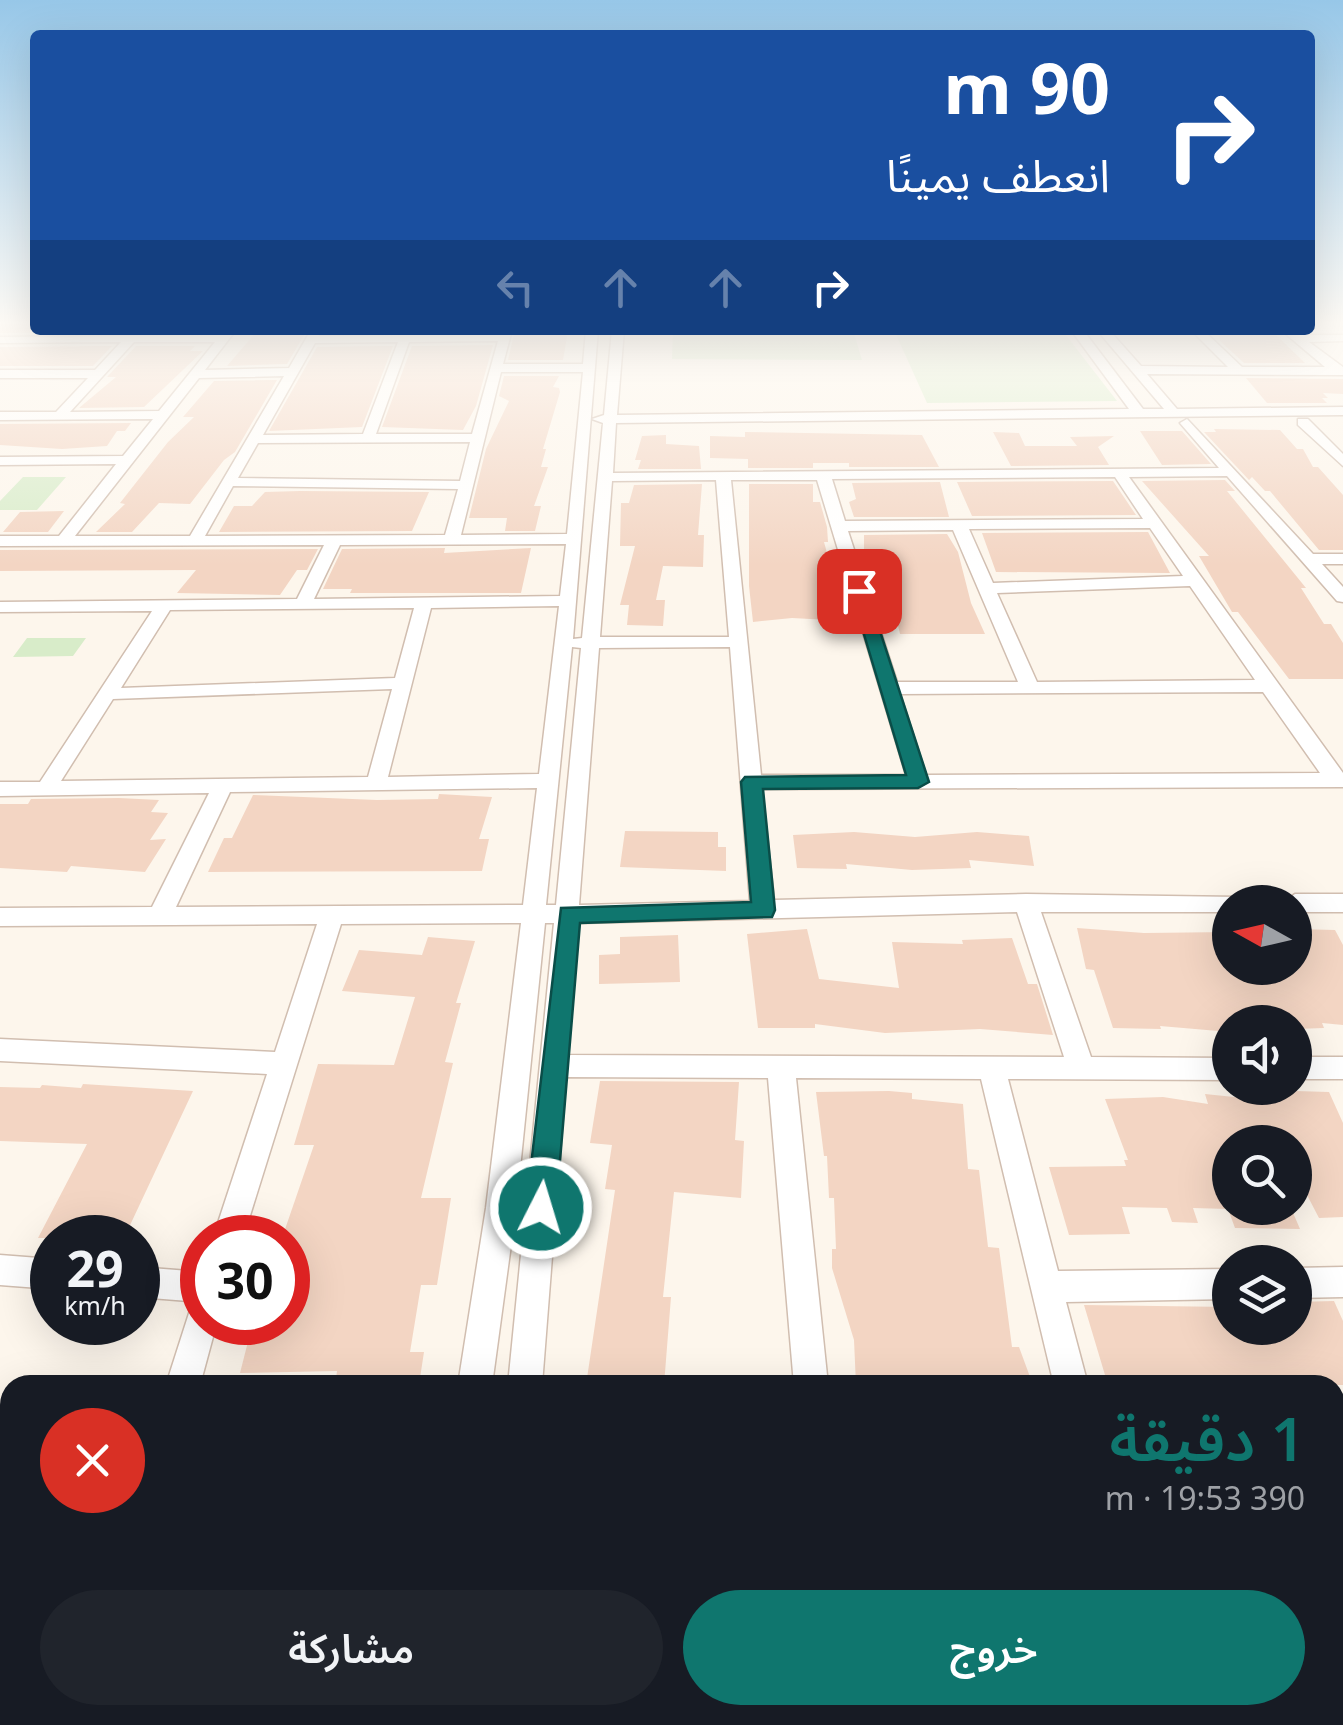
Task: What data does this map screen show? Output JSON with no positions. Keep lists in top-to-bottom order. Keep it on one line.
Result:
{"north":"left","page":{"turn":["90 m","انعطف يمينًا"],"speed":"29 km/h","limit":"30","heading":["1 دقيقة","390 m · 19:53"],"buttons":["خروج","مشاركة"]}}
